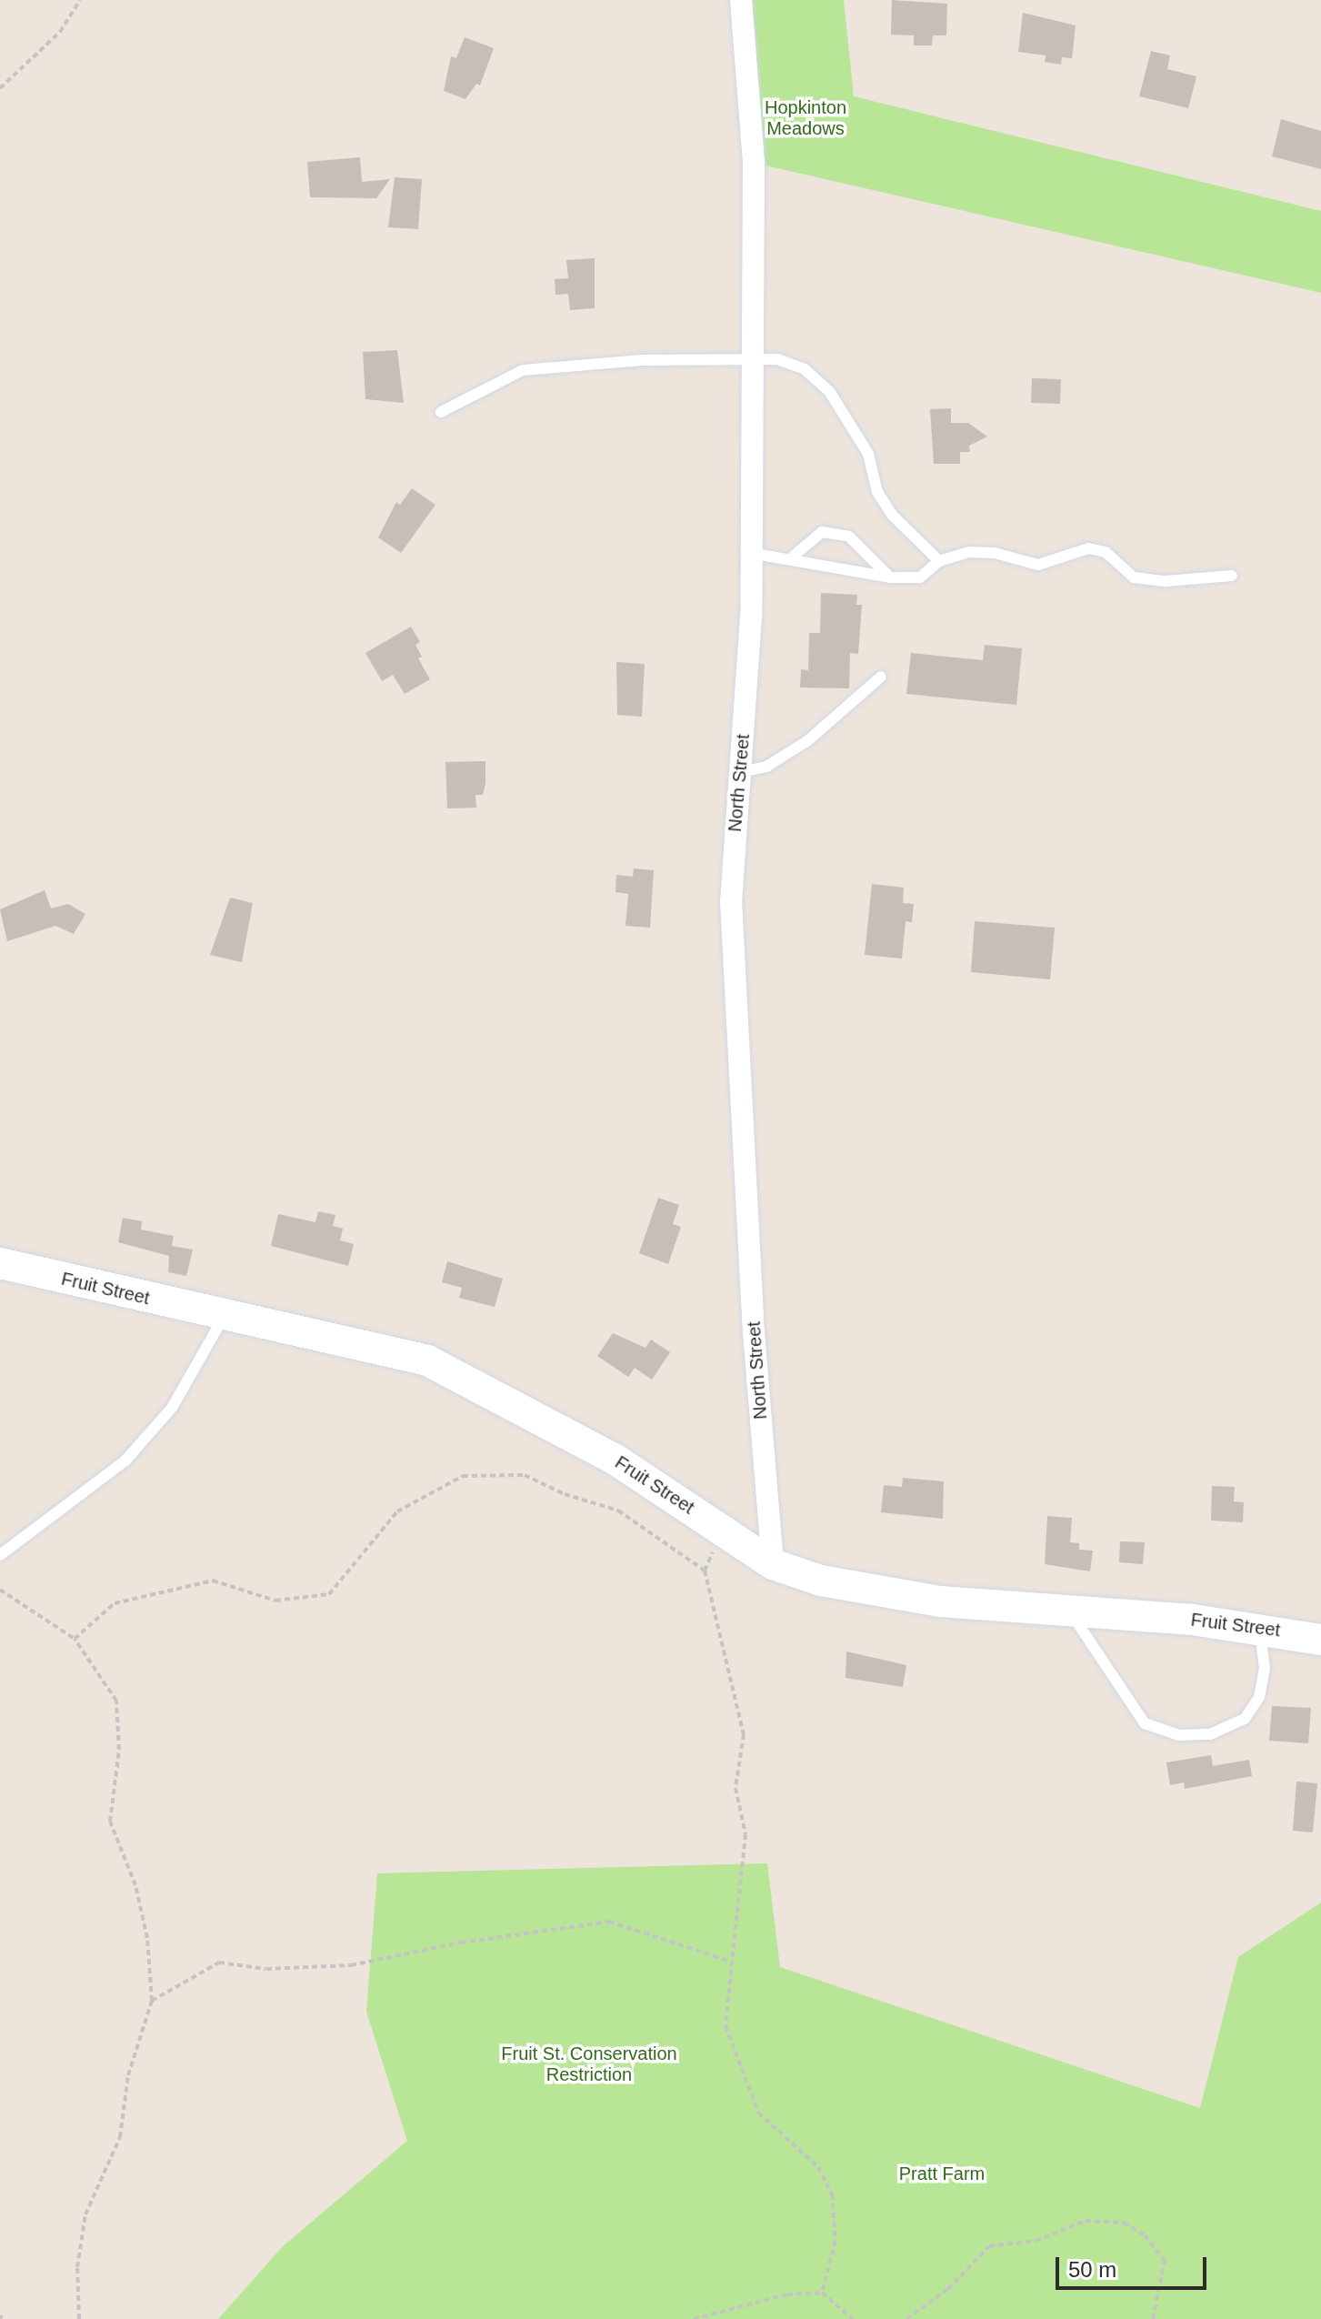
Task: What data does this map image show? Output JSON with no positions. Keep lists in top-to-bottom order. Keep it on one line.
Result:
{"streets":{"street":["North Street","Fruit Street"]},"crossings":[["North Street","Fruit Street"]],"parks":["Hopkinton Meadows","Fruit St. Conservation Restriction","Pratt Farm"],"scale_bar":"50 m"}
